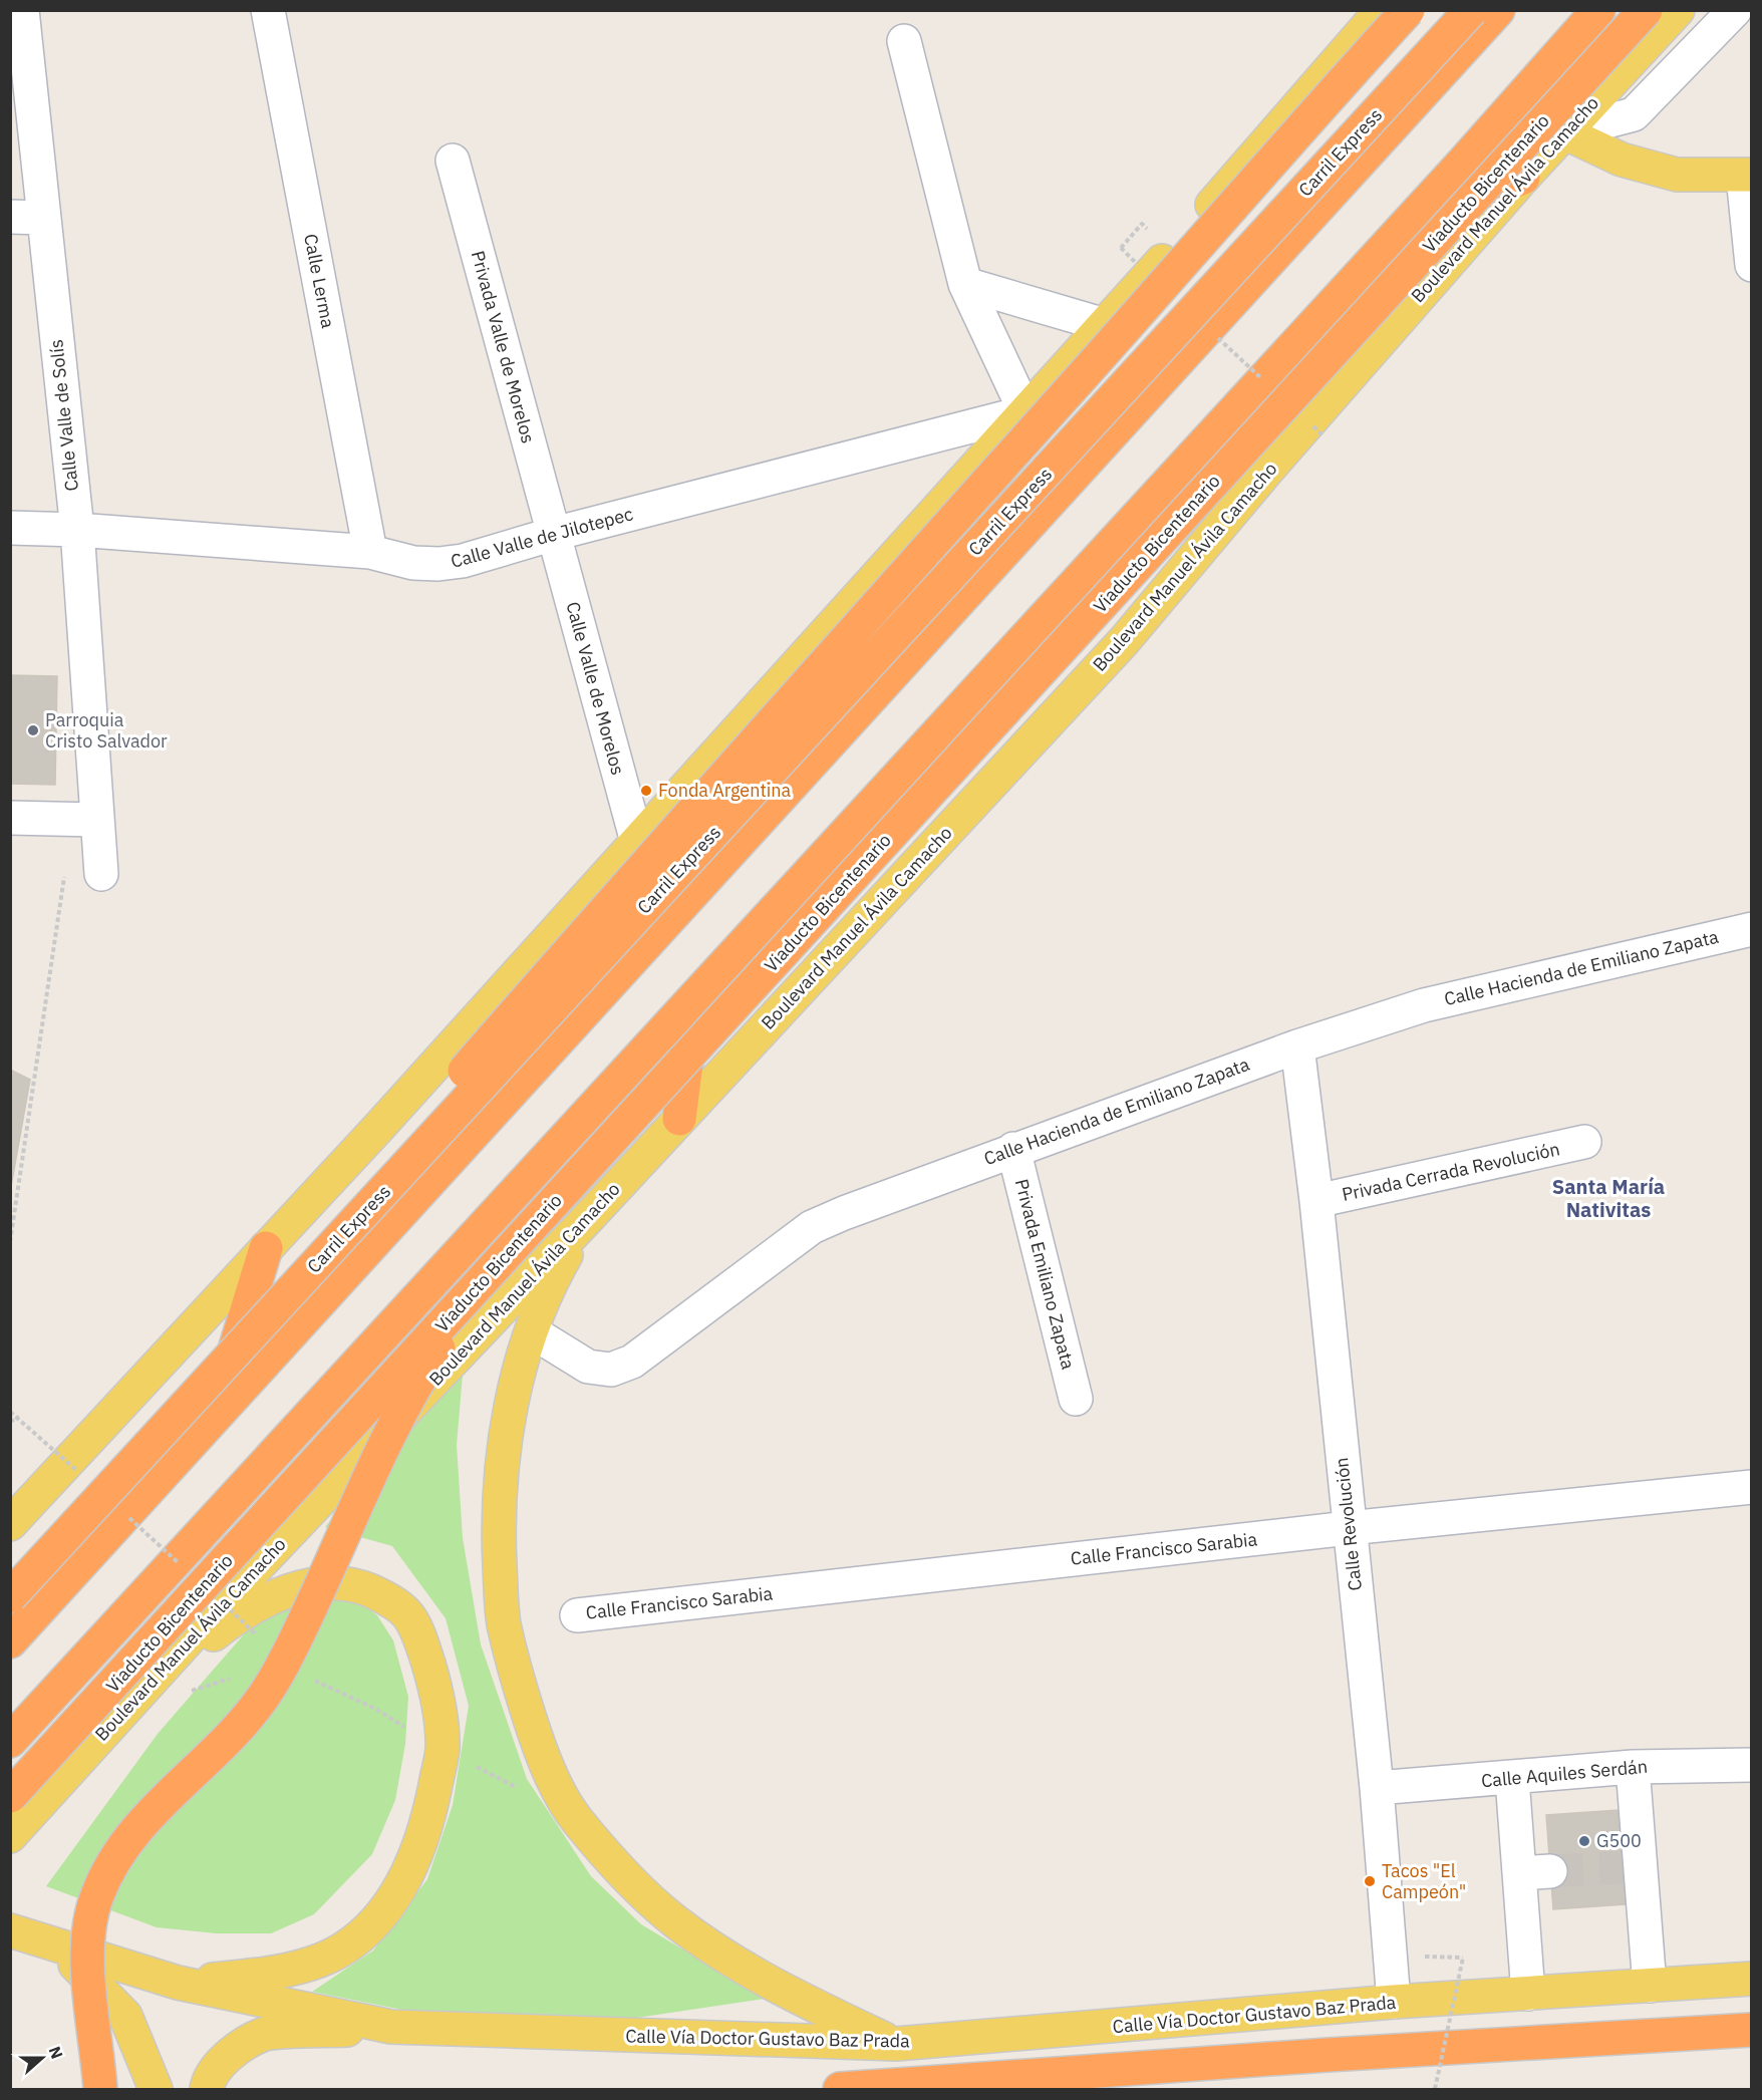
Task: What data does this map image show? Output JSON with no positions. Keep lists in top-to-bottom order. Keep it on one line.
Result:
{"streets":{"highway":["Carril Express","Viaducto Bicentenario"],"main road":["Boulevard Manuel Ávila Camacho","Calle Vía Doctor Gustavo Baz Prada"],"street":["Calle Lerma","Privada Valle de Morelos","Calle Valle de Solís","Calle Valle de Jilotepec","Calle Valle de Morelos","Calle Hacienda de Emiliano Zapata","Privada Cerrada Revolución","Privada Emiliano Zapata","Calle Revolución","Calle Francisco Sarabia","Calle Aquiles Serdán"]},"crossings":[["Calle Lerma","Calle Valle de Jilotepec"],["Privada Valle de Morelos","Calle Valle de Jilotepec"],["Privada Valle de Morelos","Calle Valle de Morelos"],["Calle Valle de Solís","Calle Valle de Jilotepec"],["Calle Valle de Jilotepec","Calle Valle de Morelos"],["Calle Hacienda de Emiliano Zapata","Privada Emiliano Zapata"],["Calle Hacienda de Emiliano Zapata","Calle Revolución"],["Privada Cerrada Revolución","Calle Revolución"],["Calle Revolución","Calle Francisco Sarabia"],["Calle Revolución","Calle Aquiles Serdán"],["Calle Revolución","Calle Vía Doctor Gustavo Baz Prada"]],"districts":["Santa María Nativitas"],"places":["Parroquia Cristo Salvador","Fonda Argentina","G500","Tacos \"El Campeón\""],"north":"right"}
